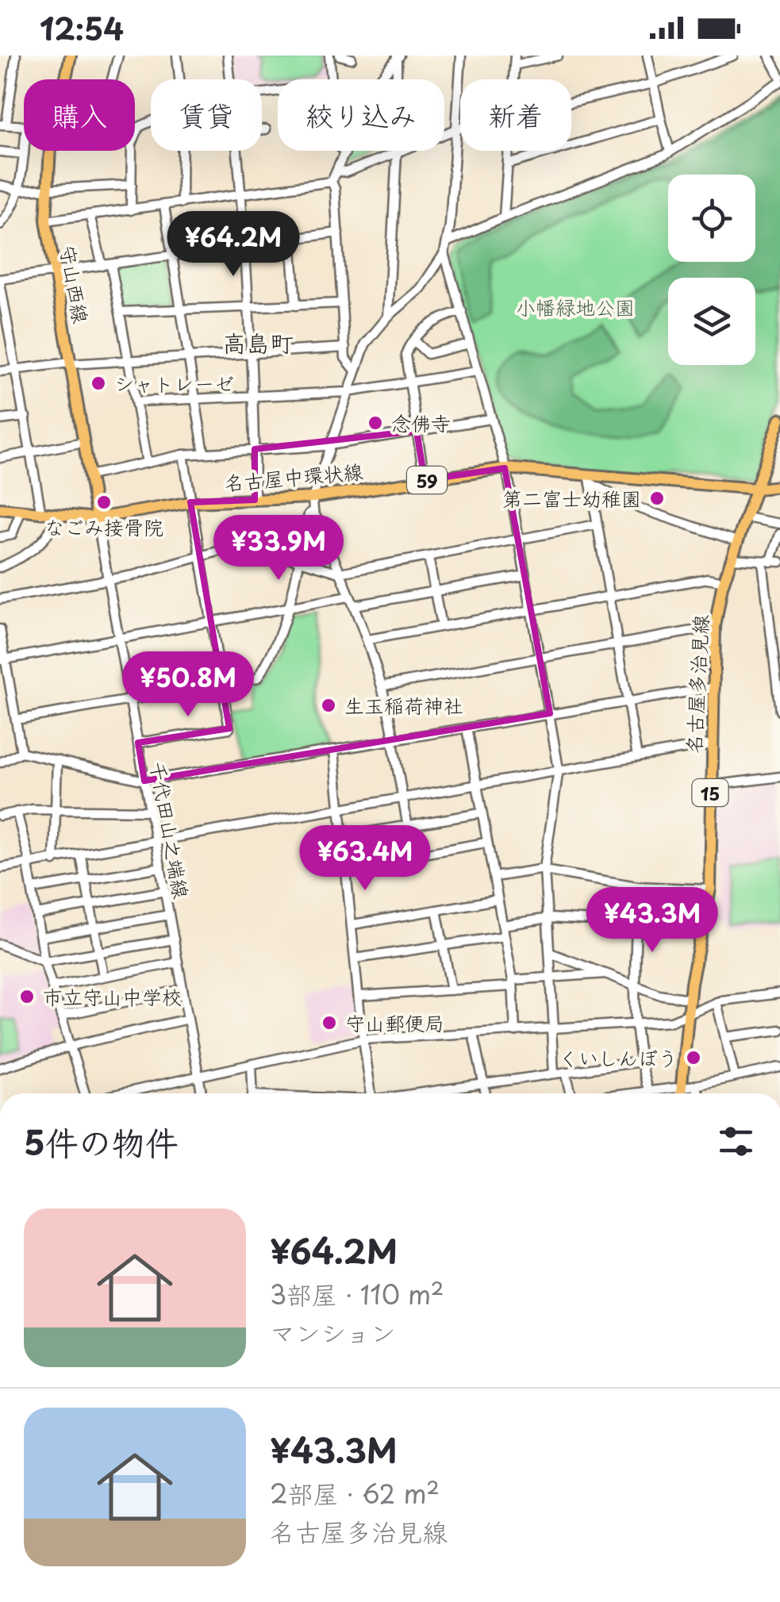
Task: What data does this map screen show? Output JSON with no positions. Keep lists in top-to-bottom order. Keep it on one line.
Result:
{"streets":{"main road":["守山西線","名古屋中環状線","59","名古屋多治見線","15"],"street":["千代田山之端線"]},"crossings":[["守山西線","名古屋中環状線"],["守山西線","千代田山之端線"],["名古屋中環状線","名古屋多治見線"],["名古屋中環状線","千代田山之端線"]],"districts":["高島町"],"parks":["小幡緑地公園"],"places":["シャトレーゼ","念佛寺","第二富士幼稚園","なごみ接骨院","生玉稲荷神社","市立守山中学校","守山郵便局","くいしんぼう"],"page":{"status":"12:54","chip":["購入","賃貸","絞り込み","新着"],"price":["¥64.2M","¥33.9M","¥50.8M","¥63.4M","¥43.3M"],"heading":"5件の物件","list":[{"name":"¥64.2M","note":"3部屋 · 110 m² · マンション"},{"name":"¥43.3M","note":"2部屋 · 62 m² · 名古屋多治見線"}]}}
